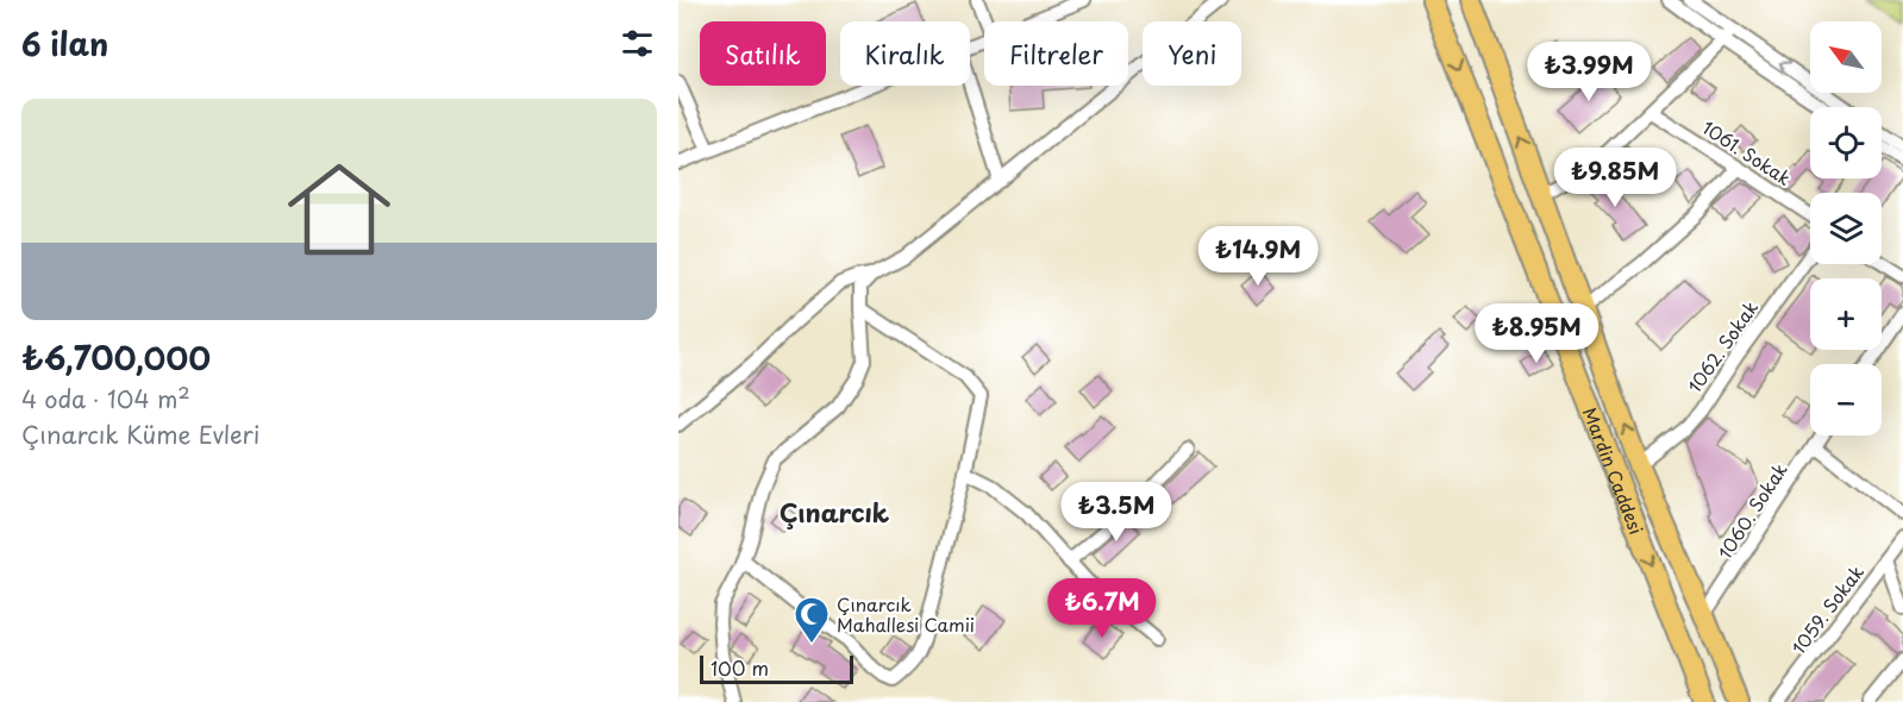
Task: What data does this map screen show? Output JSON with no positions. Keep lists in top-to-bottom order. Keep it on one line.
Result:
{"streets":{"highway":["Mardin Caddesi"],"street":["1061. Sokak","1062. Sokak","1060. Sokak","1059. Sokak"]},"crossings":[["1062. Sokak","Mardin Caddesi"],["Mardin Caddesi","1060. Sokak"]],"districts":["Çınarcık"],"places":{"mosque":["Çınarcık Mahallesi Camii"]},"scale_bar":"100 m","north":"top left","page":{"heading":"6 ilan","map_buttons":["+","−"],"chip":["Satılık","Kiralık","Filtreler","Yeni"],"price":["₺3.99M","₺9.85M","₺14.9M","₺8.95M","₺3.5M","₺6.7M"],"list":[{"name":"₺6,700,000","note":"4 oda · 104 m² · Çınarcık Küme Evleri"}],"scale":"100 m"}}
